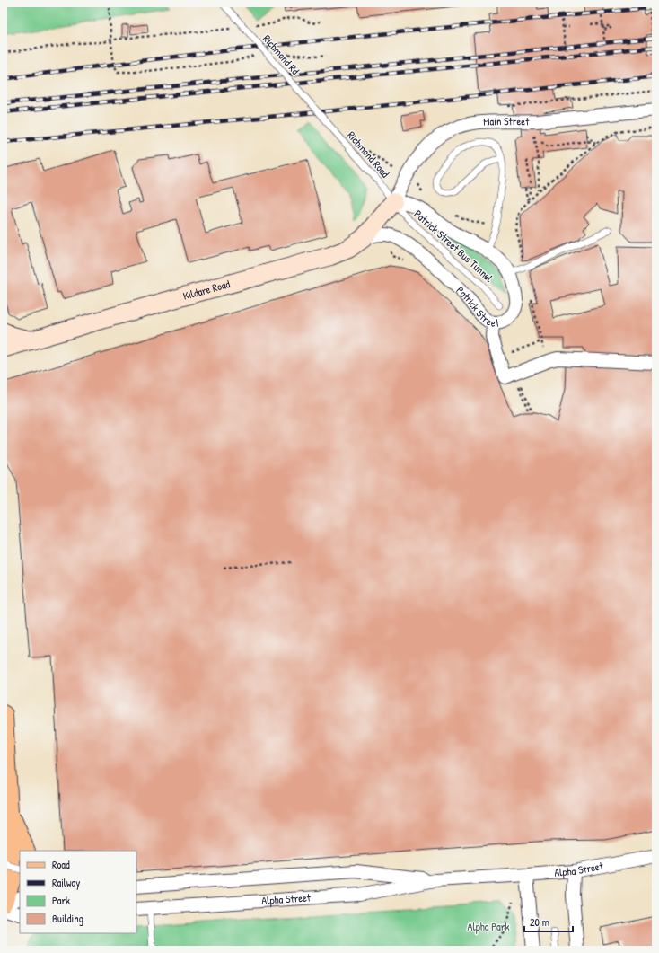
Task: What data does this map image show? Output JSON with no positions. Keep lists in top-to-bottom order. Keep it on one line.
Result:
{"streets":{"street":["Main Street","Kildare Road","Patrick Street","Alpha Street"],"lane":["Richmond Rd","Richmond Road","Patrick Street Bus Tunnel"]},"crossings":[["Richmond Rd","Richmond Road"],["Main Street","Richmond Road"],["Main Street","Patrick Street Bus Tunnel"],["Main Street","Kildare Road"],["Main Street","Patrick Street"],["Richmond Road","Patrick Street Bus Tunnel"],["Richmond Road","Kildare Road"],["Richmond Road","Patrick Street"],["Patrick Street Bus Tunnel","Kildare Road"],["Patrick Street Bus Tunnel","Patrick Street"],["Kildare Road","Patrick Street"]],"parks":["Alpha Park"],"legend":["Road","Railway","Park","Building"],"scale_bar":"20 m"}
